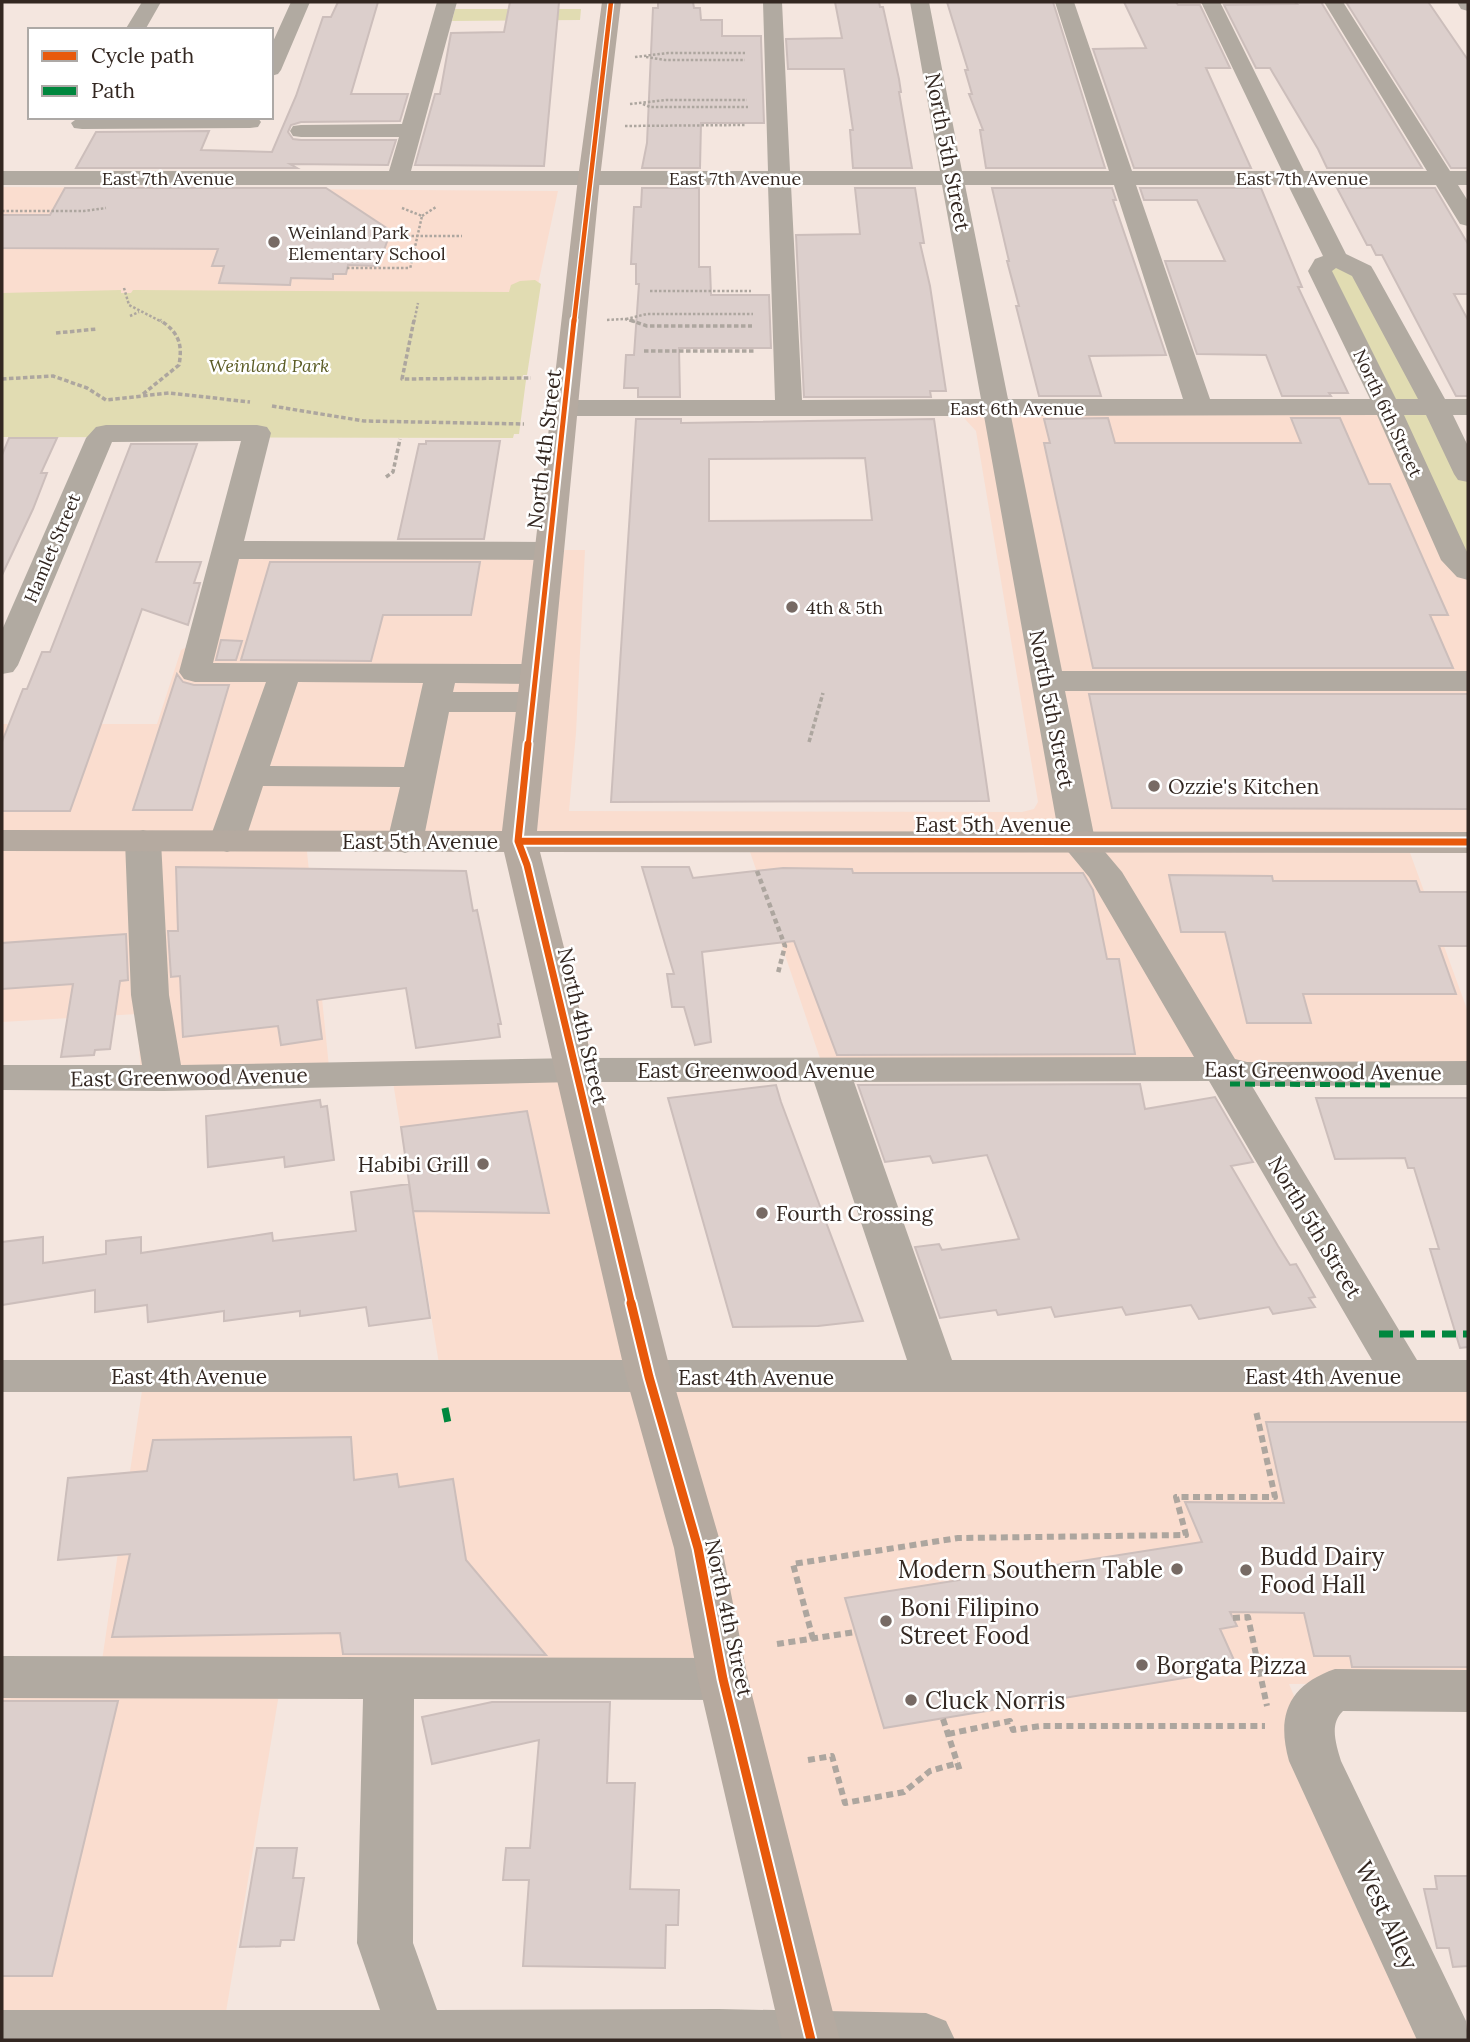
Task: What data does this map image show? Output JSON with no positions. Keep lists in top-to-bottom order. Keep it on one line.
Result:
{"streets":{"main road":["North 4th Street","East 5th Avenue"],"street":["North 5th Street","East 7th Avenue","East 6th Avenue","North 6th Street","Hamlet Street","East Greenwood Avenue","East 4th Avenue","West Alley"]},"crossings":[["North 5th Street","East 7th Avenue"],["North 5th Street","East 6th Avenue"],["North 5th Street","East 5th Avenue"],["North 5th Street","East Greenwood Avenue"],["North 5th Street","East 4th Avenue"],["East 7th Avenue","North 4th Street"],["East 6th Avenue","North 6th Street"],["East 6th Avenue","North 4th Street"],["North 4th Street","East 5th Avenue"],["North 4th Street","East Greenwood Avenue"],["North 4th Street","East 4th Avenue"]],"parks":["Weinland Park"],"places":["Weinland Park Elementary School","4th & 5th","Ozzie's Kitchen","Habibi Grill","Fourth Crossing","Modern Southern Table","Budd Dairy Food Hall","Boni Filipino Street Food","Borgata Pizza","Cluck Norris"],"legend":["Cycle path","Path"]}
